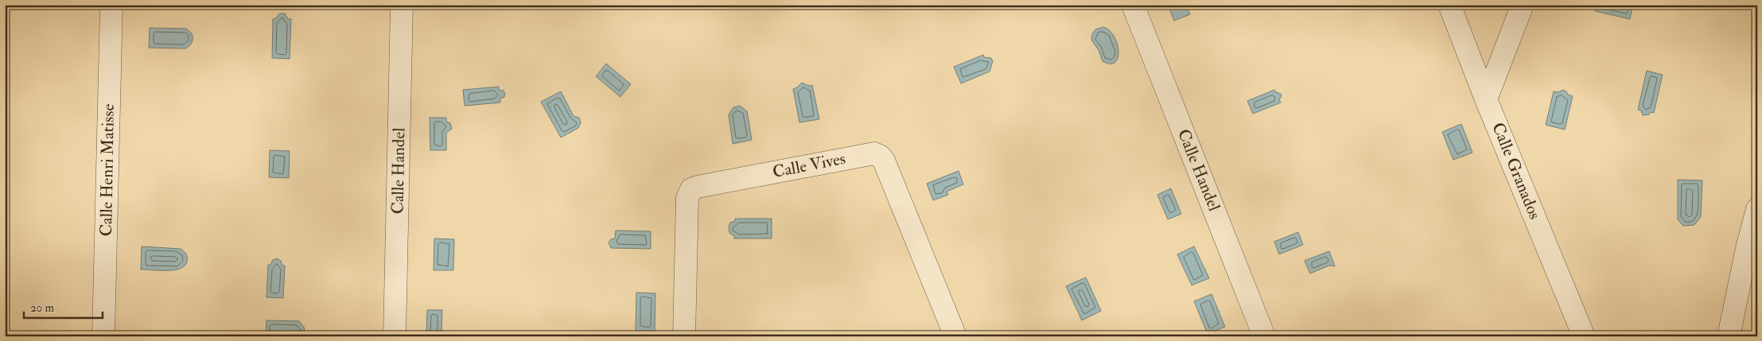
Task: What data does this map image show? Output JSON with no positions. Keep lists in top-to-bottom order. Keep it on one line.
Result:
{"streets":{"street":["Calle Vives","Calle Henri Matisse","Calle Handel","Calle Granados"]},"scale_bar":"20 m"}
